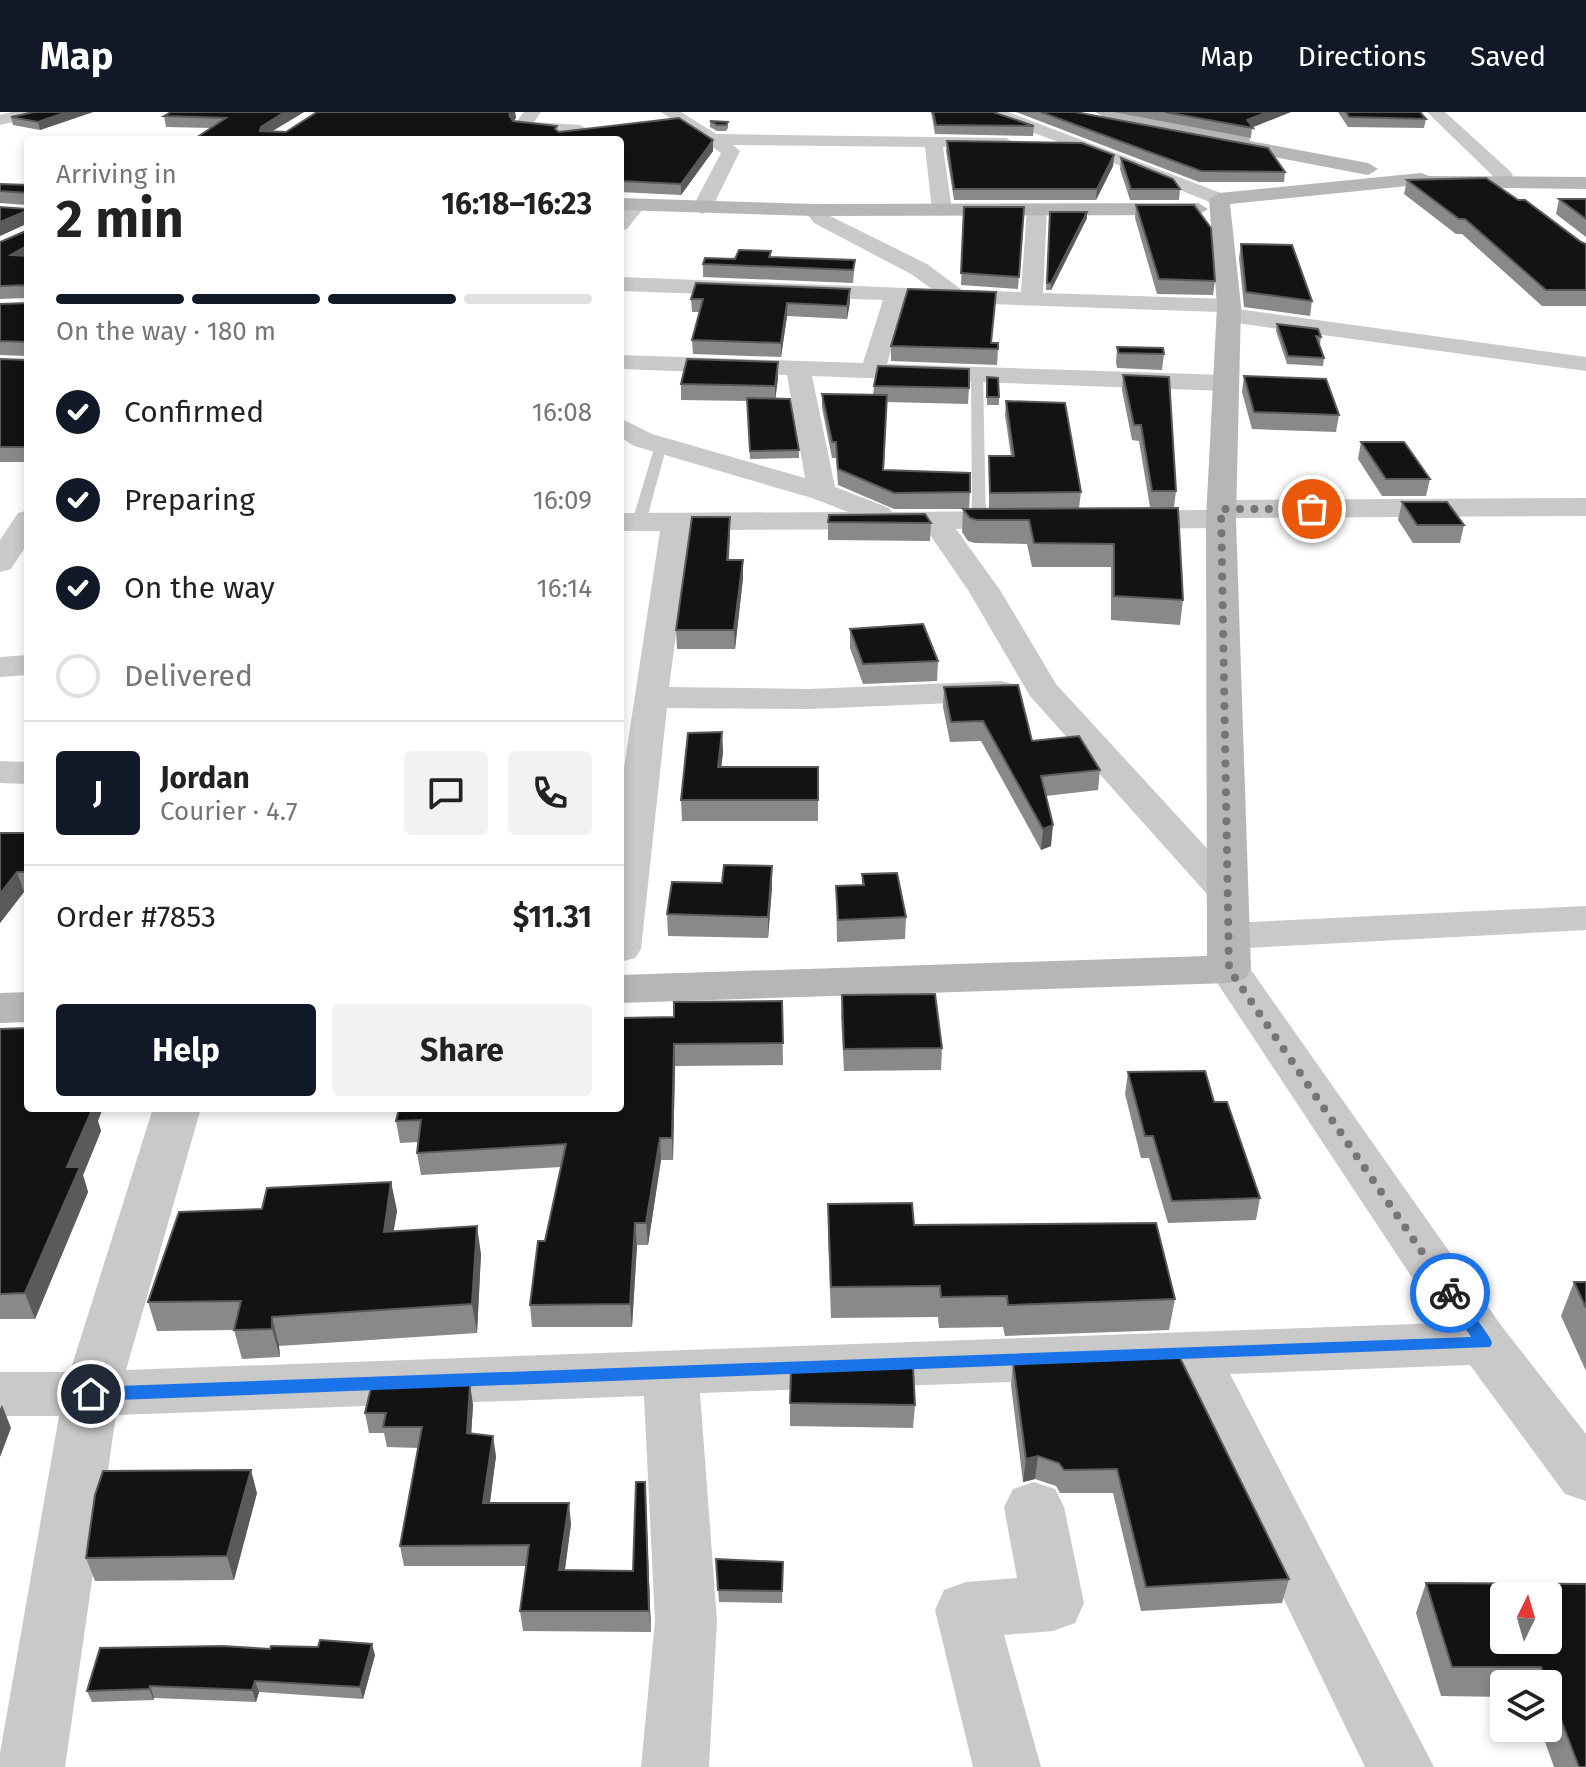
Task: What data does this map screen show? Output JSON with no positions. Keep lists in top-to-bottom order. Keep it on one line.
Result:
{"north":"top","page":{"header":"Map","nav":["Map","Directions","Saved"],"heading":["2 min","Arriving in","16:18–16:23"],"panel":["Jordan","Courier · 4.7","Order #7853","$11.31"],"bar":"On the way · 180 m","list":[["Confirmed","16:08"],["Preparing","16:09"],["On the way","16:14"],"Delivered"],"round":"J","buttons":["Help","Share"]}}
